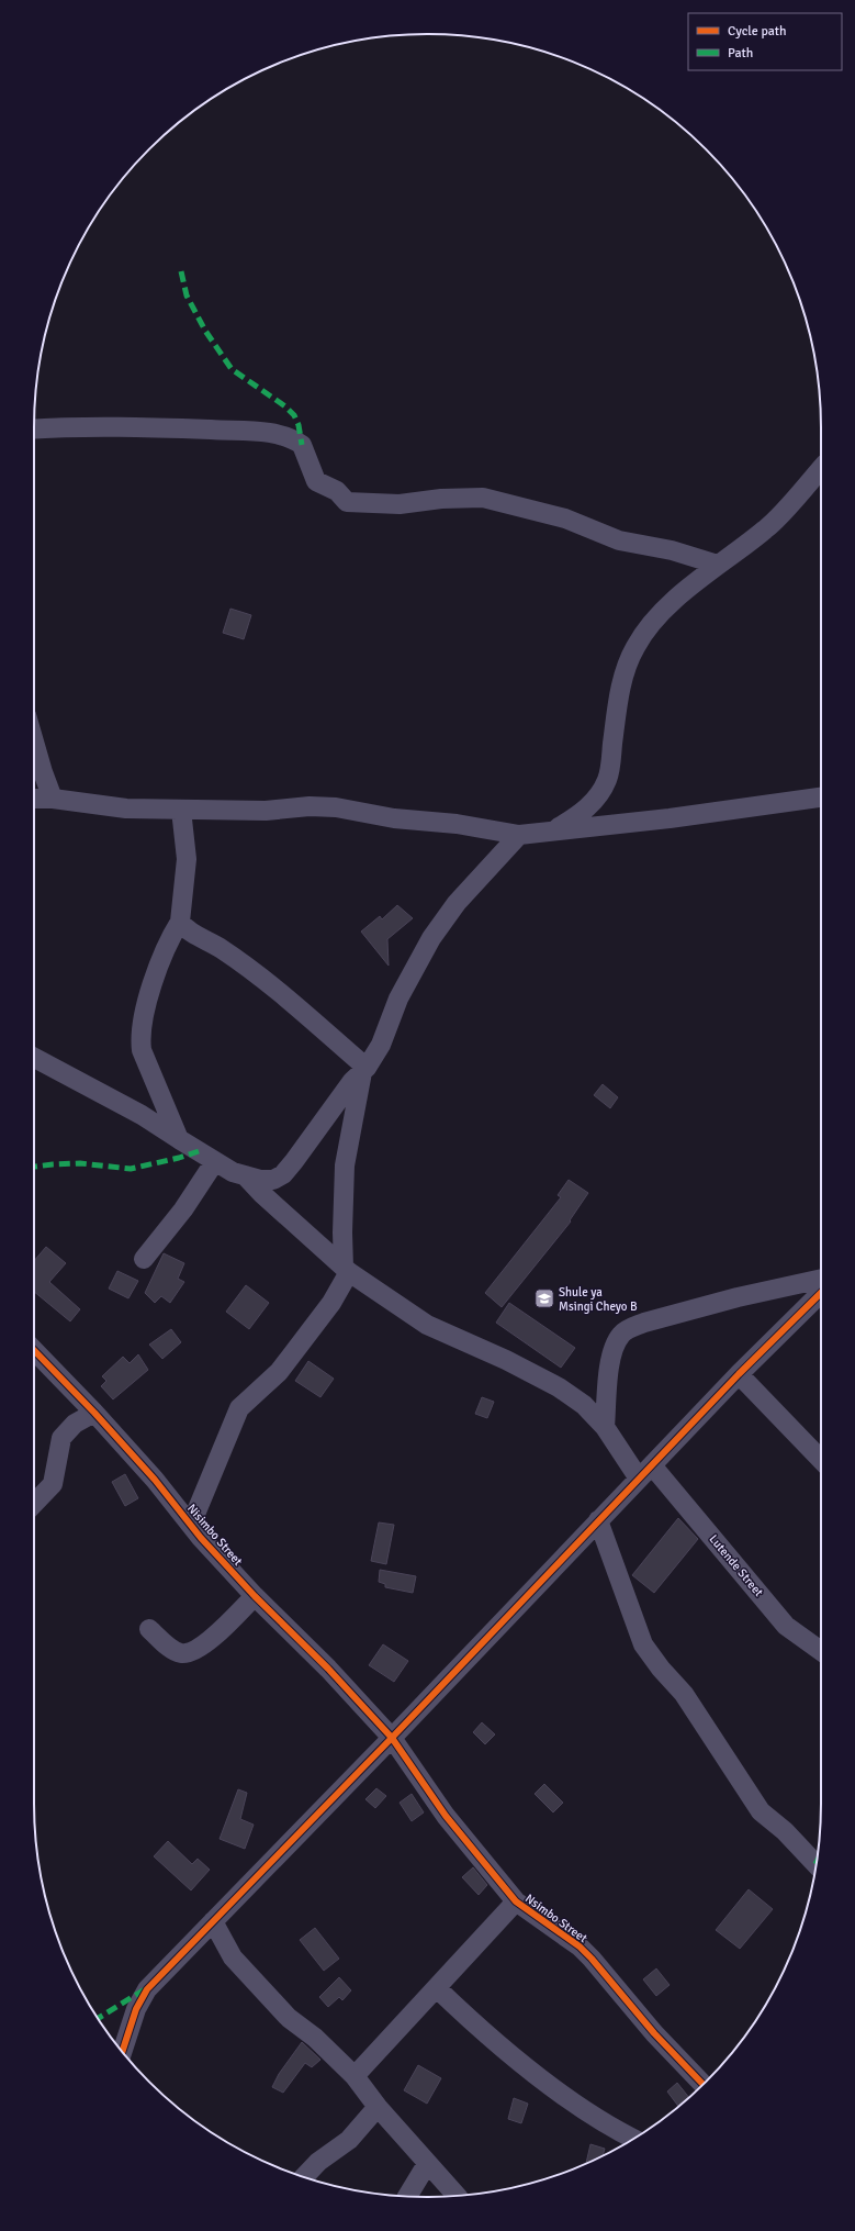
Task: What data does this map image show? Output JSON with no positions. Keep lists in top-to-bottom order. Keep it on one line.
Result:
{"streets":{"street":["Nisimbo Street","Lutende Street","Nsimbo Street"]},"crossings":[["Nisimbo Street","Nsimbo Street"]],"places":{"school or university":["Shule ya Msingi Cheyo B"]},"legend":["Cycle path","Path"]}
